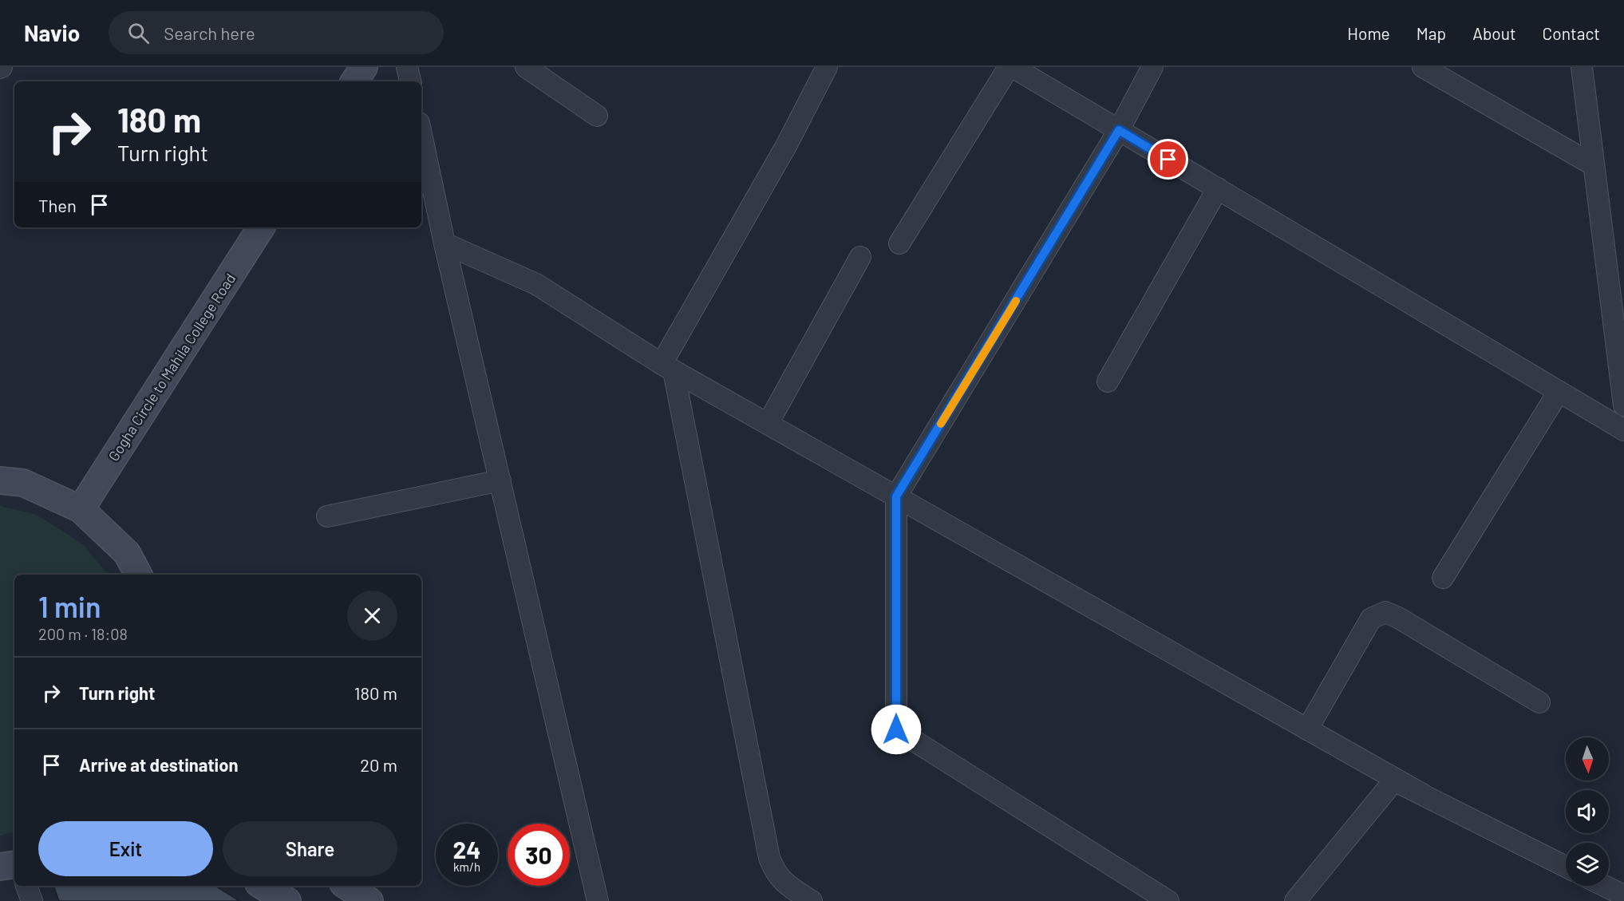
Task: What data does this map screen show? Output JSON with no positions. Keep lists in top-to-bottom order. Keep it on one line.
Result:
{"streets":{"main road":["Gogha Circle to Mahila College Road"]},"north":"bottom","page":{"header":"Navio","search":"Search here","nav":["Home","Map","About","Contact"],"turn":["180 m","Turn right"],"then":"Then","heading":["1 min","200 m · 18:08"],"list":[{"name":"Turn right","value":"180 m"},{"name":"Arrive at destination","value":"20 m"}],"buttons":["Exit","Share"],"speed":"24 km/h","limit":"30"}}
